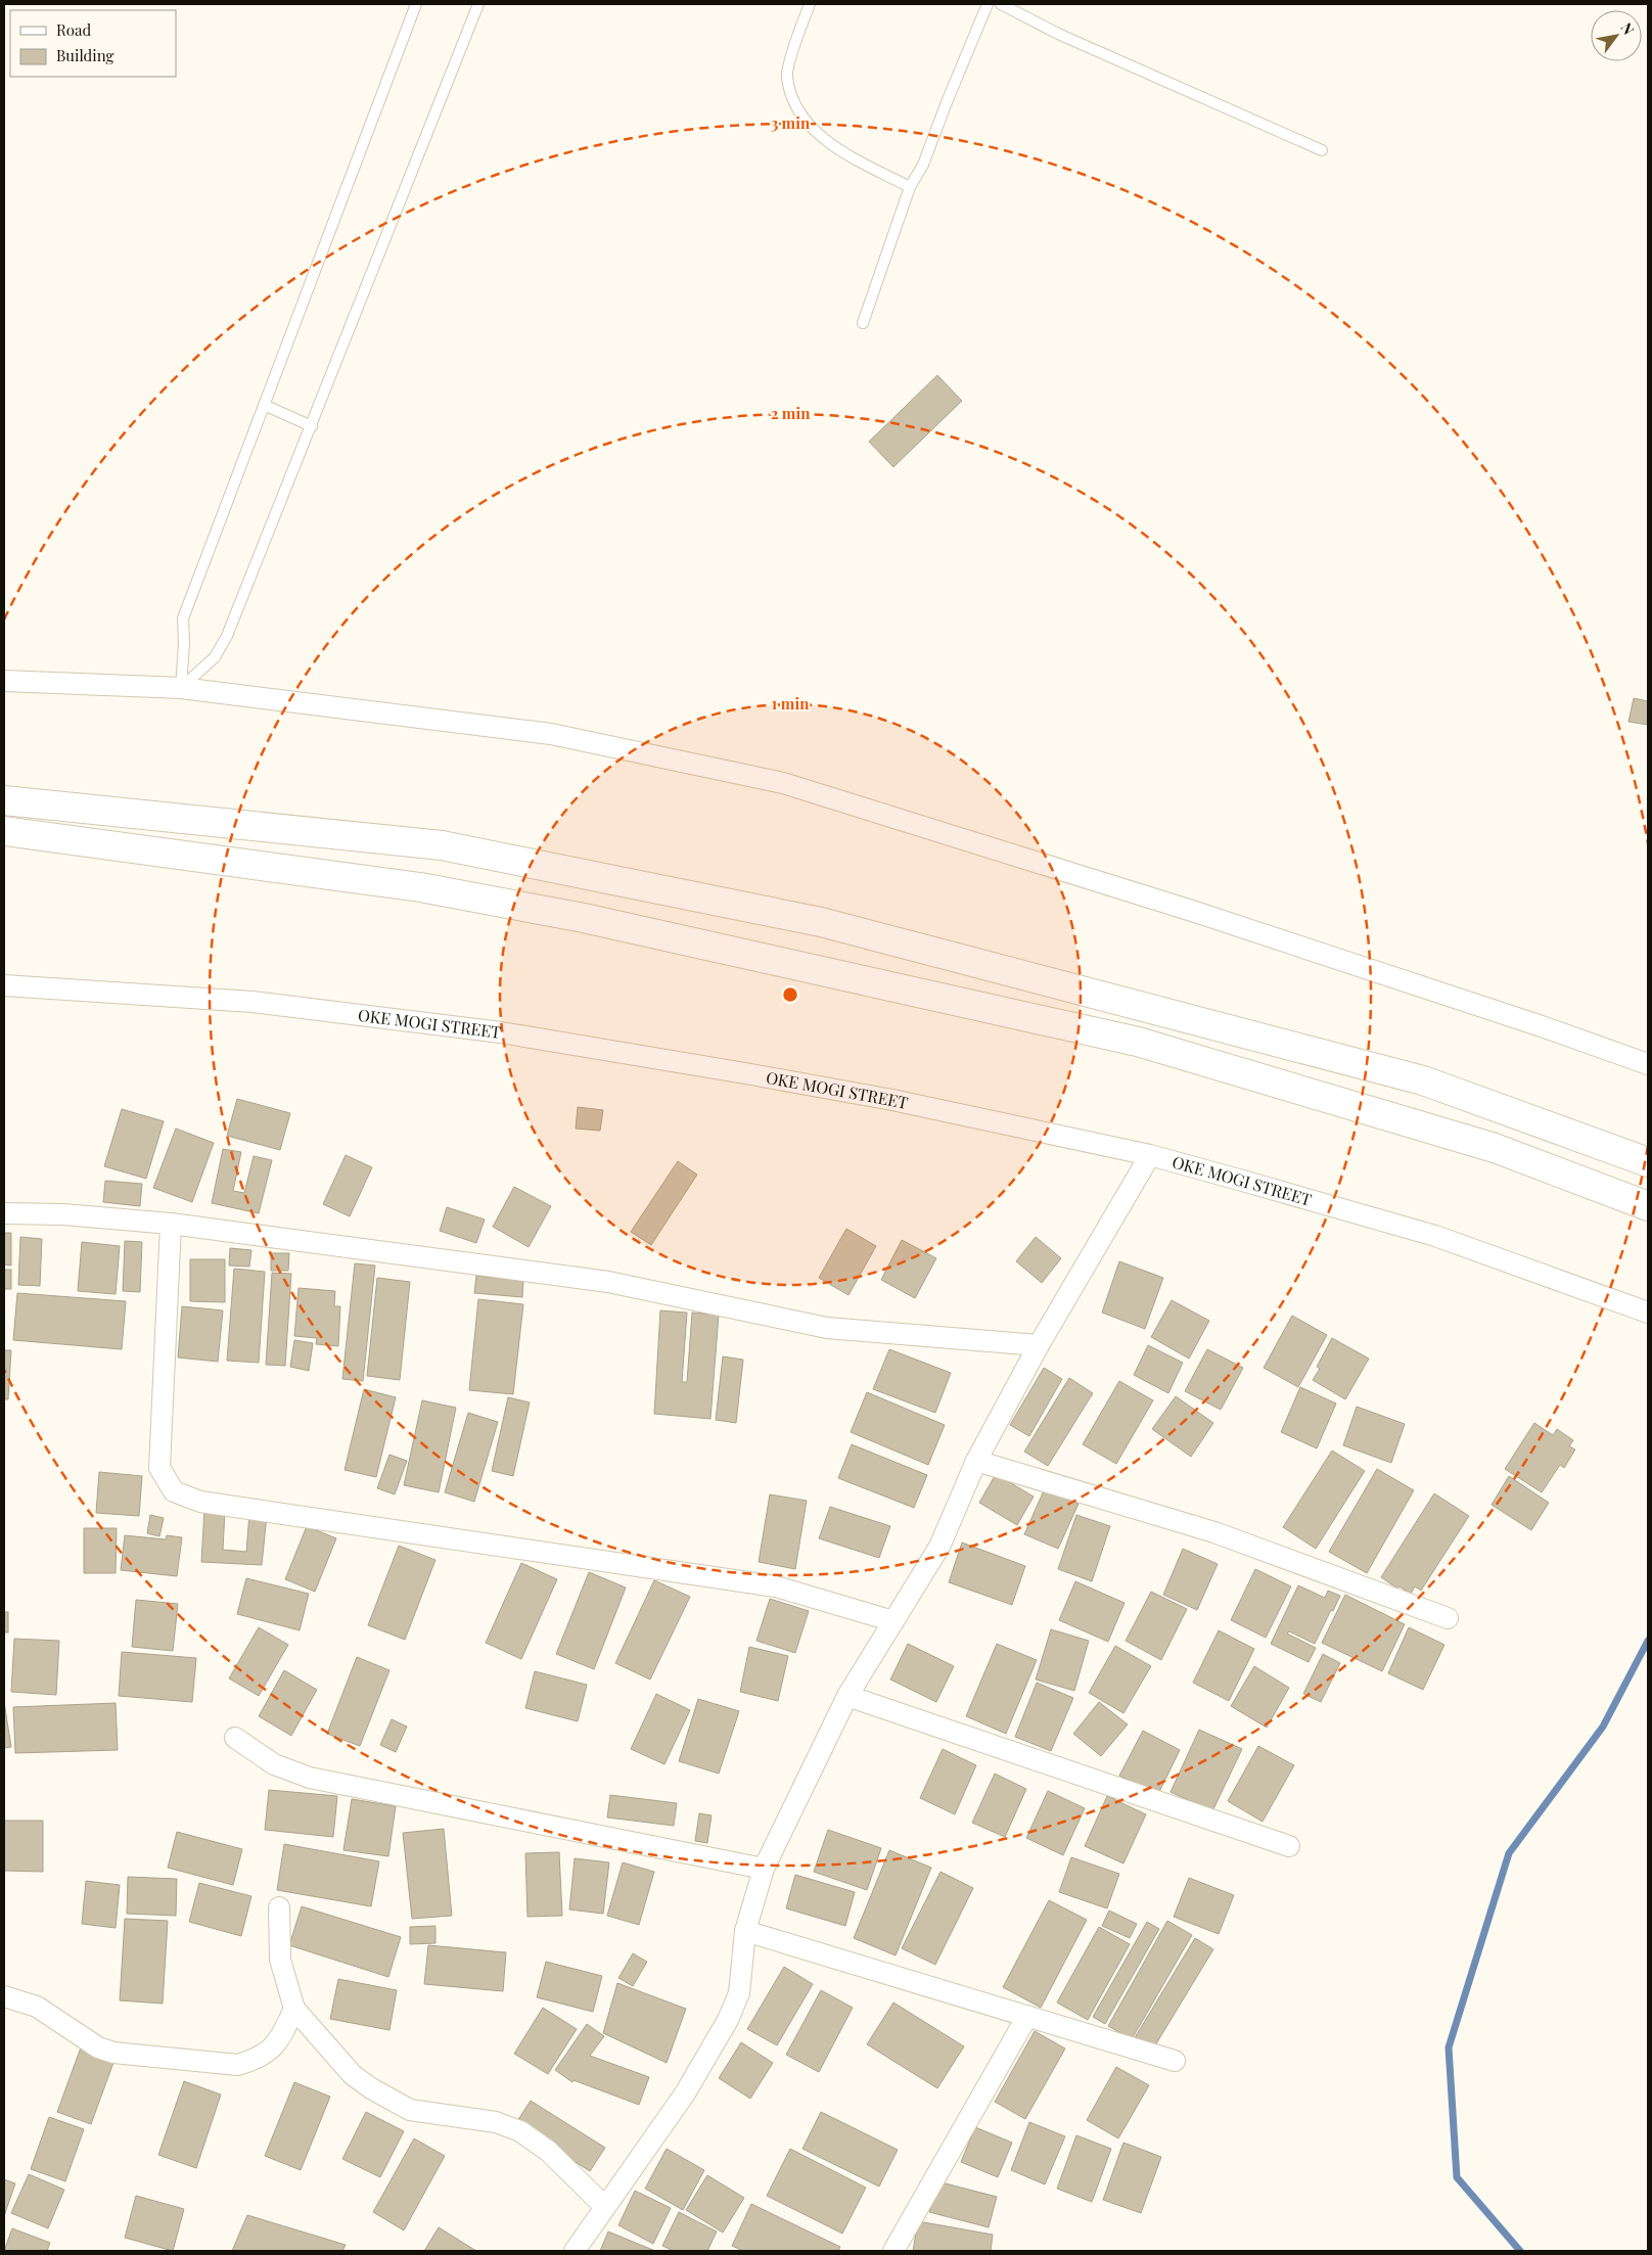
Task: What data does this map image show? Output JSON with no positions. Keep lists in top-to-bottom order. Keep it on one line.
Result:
{"streets":{"street":["OKE MOGI STREET"]},"legend":["Road","Building"],"north":"top right","rings":["3 min","2 min","1 min"]}
